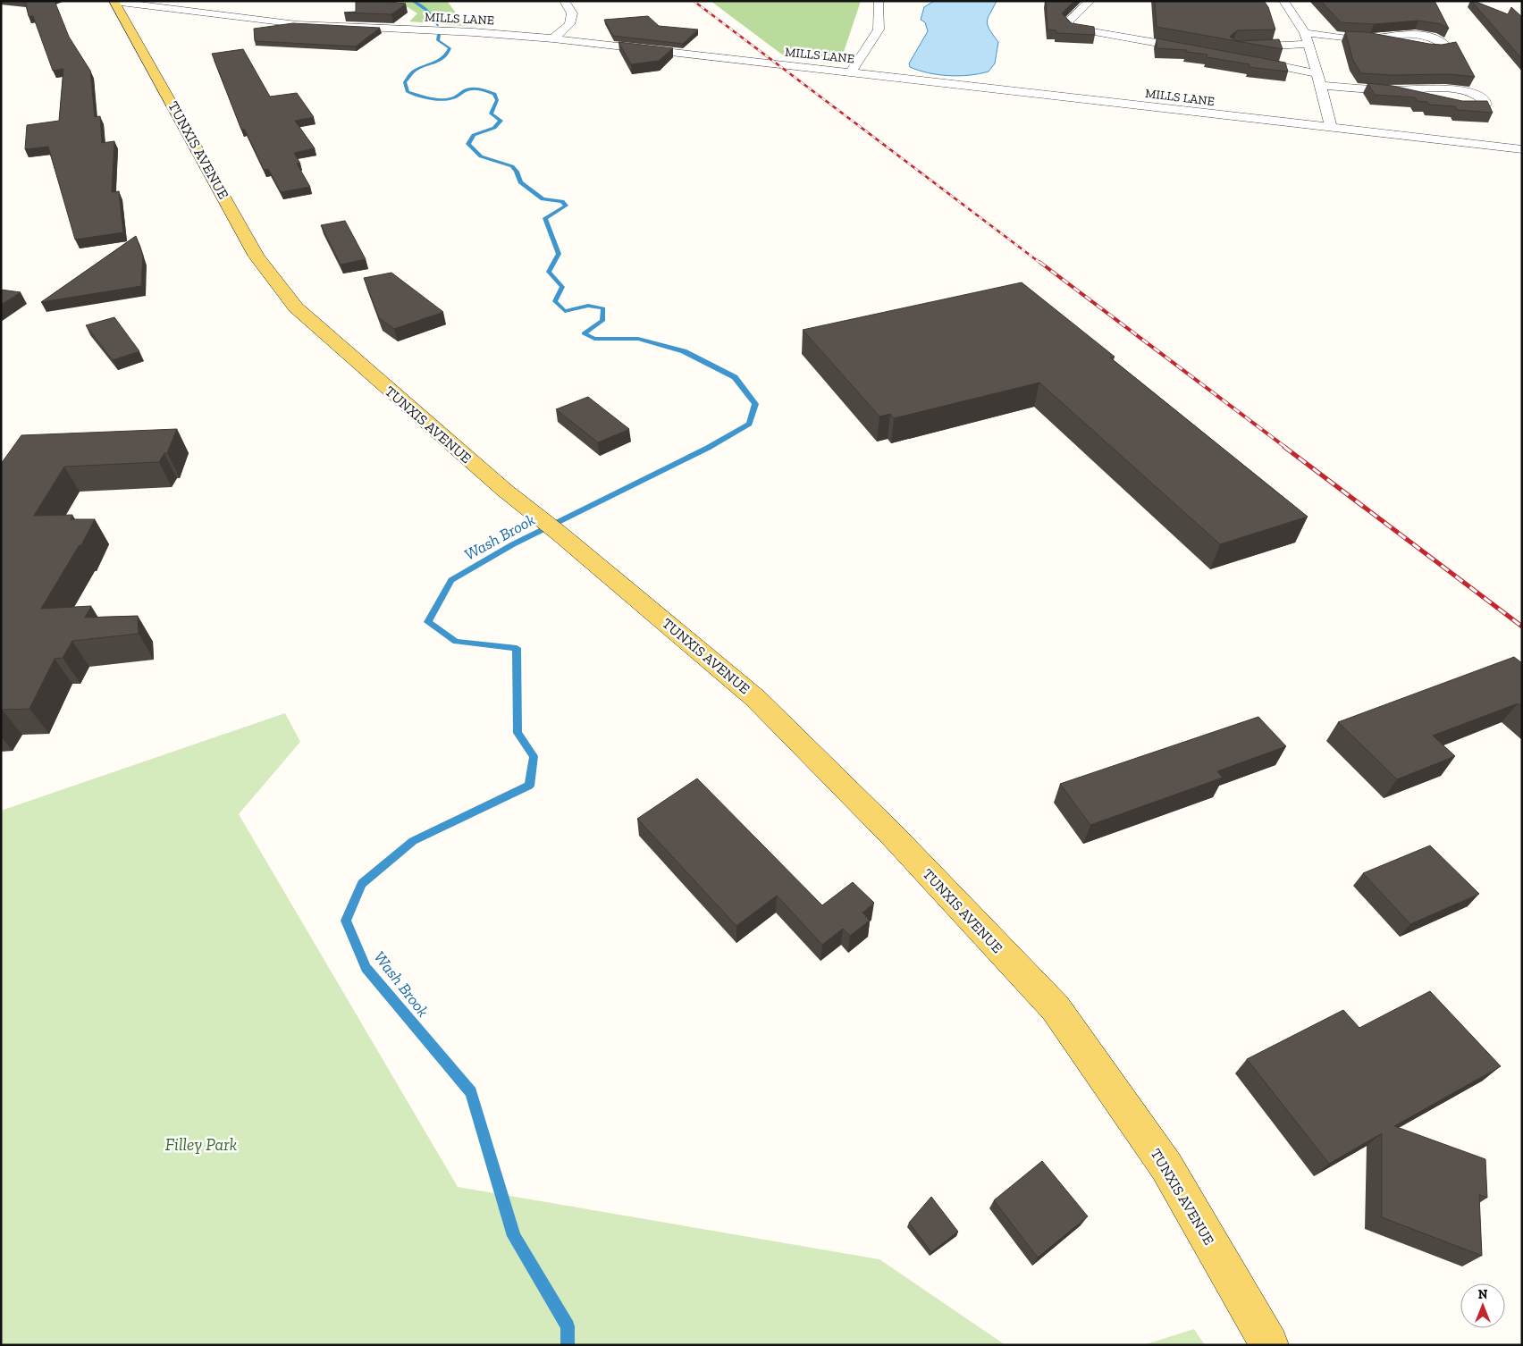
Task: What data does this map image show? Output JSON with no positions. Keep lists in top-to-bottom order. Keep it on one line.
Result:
{"streets":{"main road":["TUNXIS AVENUE"],"street":["MILLS LANE"]},"crossings":[["MILLS LANE","TUNXIS AVENUE"]],"water":["Wash Brook"],"parks":["Filley Park"],"north":"top"}
